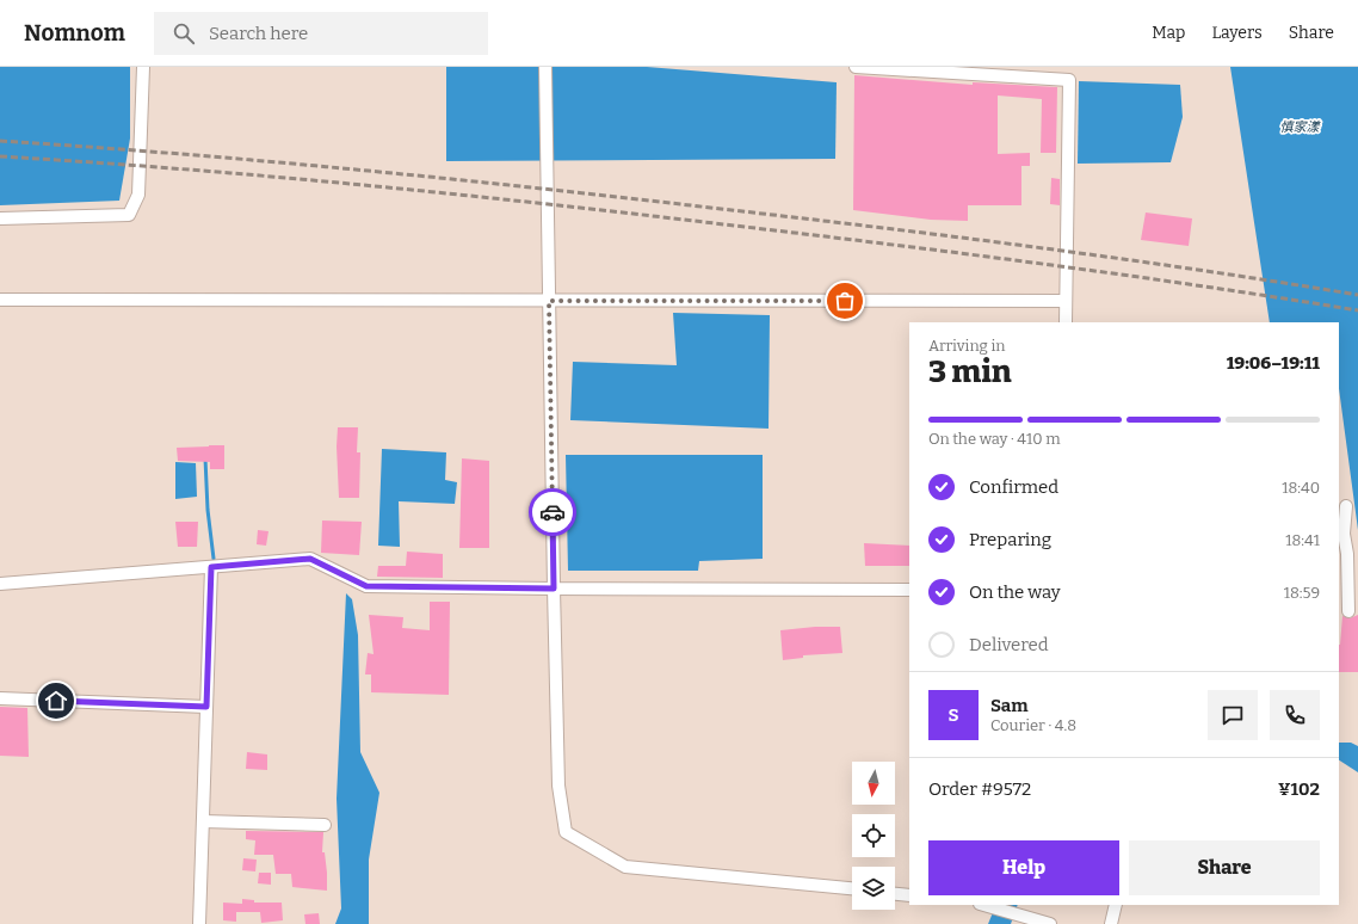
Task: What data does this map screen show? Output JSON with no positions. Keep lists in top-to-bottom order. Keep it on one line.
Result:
{"water":["慎家漾"],"north":"bottom","page":{"header":"Nomnom","search":"Search here","nav":["Map","Layers","Share"],"heading":["3 min","Arriving in","19:06–19:11"],"panel":["Sam","Courier · 4.8","Order #9572","¥102"],"bar":"On the way · 410 m","list":[["Confirmed","18:40"],["Preparing","18:41"],["On the way","18:59"],"Delivered"],"round":"S","buttons":["Help","Share"]}}
